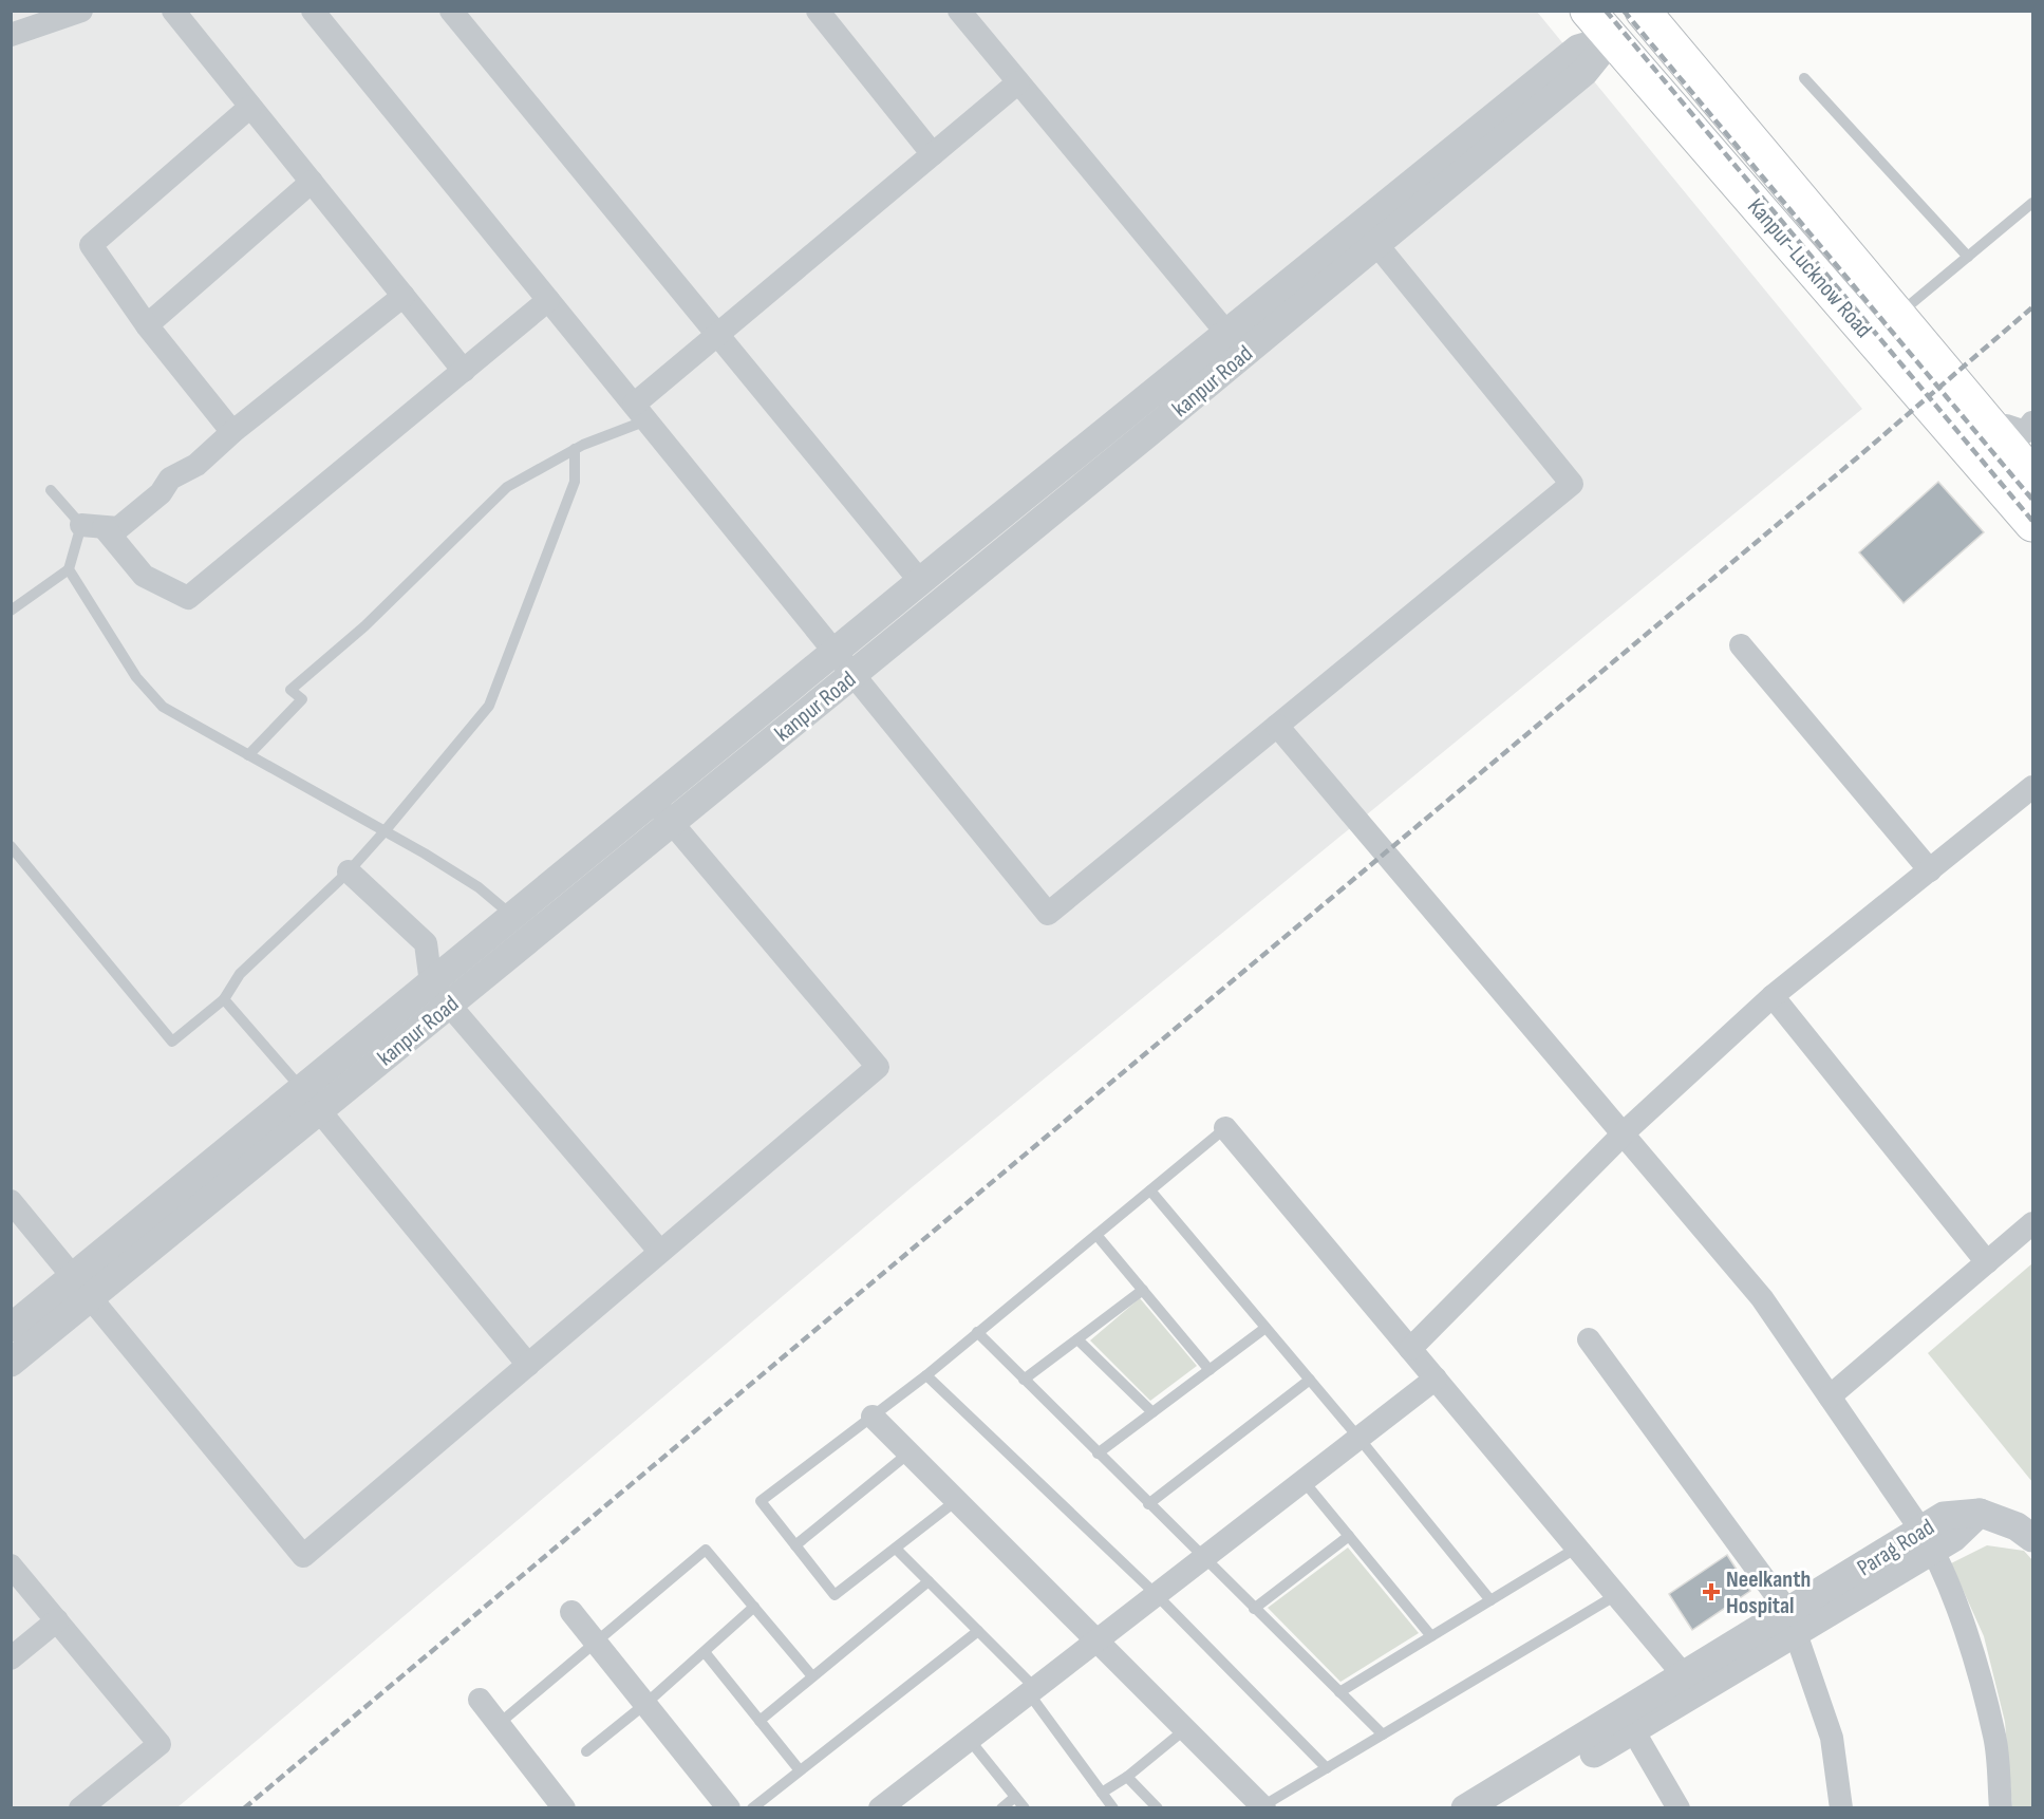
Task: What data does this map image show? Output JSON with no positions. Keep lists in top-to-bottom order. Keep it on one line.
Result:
{"streets":{"highway":["Kanpur-Lucknow Road"],"street":["kanpur Road","Parag Road"]},"crossings":[["Kanpur-Lucknow Road","kanpur Road"]],"places":{"health":["Neelkanth Hospital"]}}
